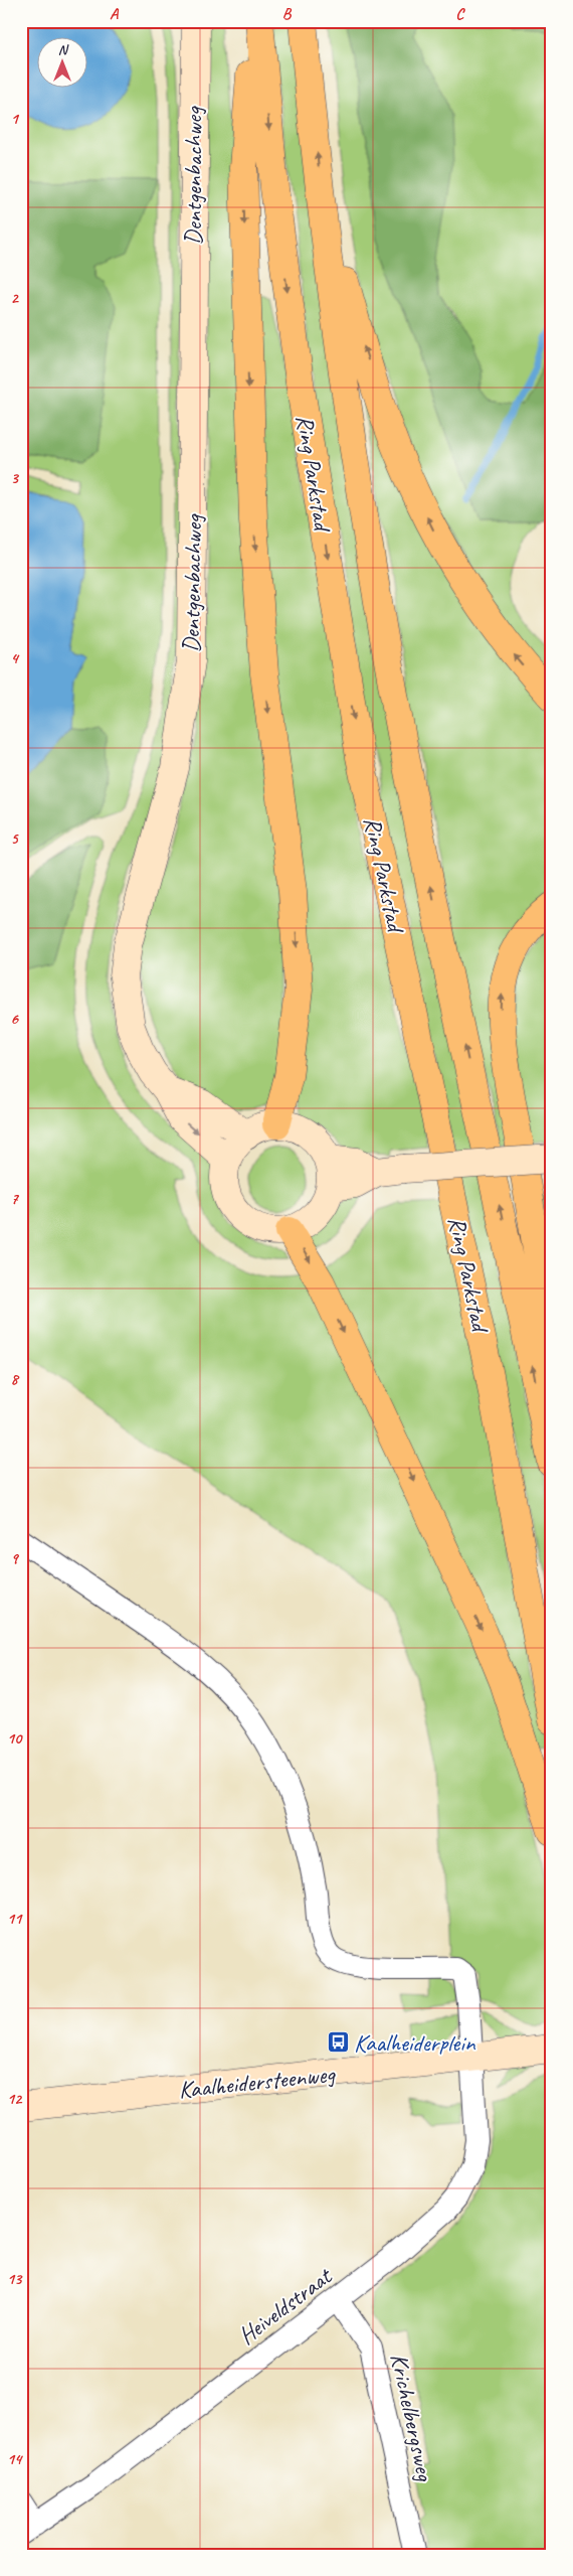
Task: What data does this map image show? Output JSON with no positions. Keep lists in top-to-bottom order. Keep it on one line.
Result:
{"streets":{"highway":["Ring Parkstad"],"street":["Dentgenbachweg","Kaalheidersteenweg","Heiveldstraat","Krichelbergsweg"]},"crossings":[["Kaalheidersteenweg","Heiveldstraat"],["Heiveldstraat","Krichelbergsweg"]],"places":{"bus stop":["Kaalheiderplein"]},"north":"top","grid":{"columns":["A","B","C"],"rows":["1","2","3","4","5","6","7","8","9","10","11","12","13","14"]}}
